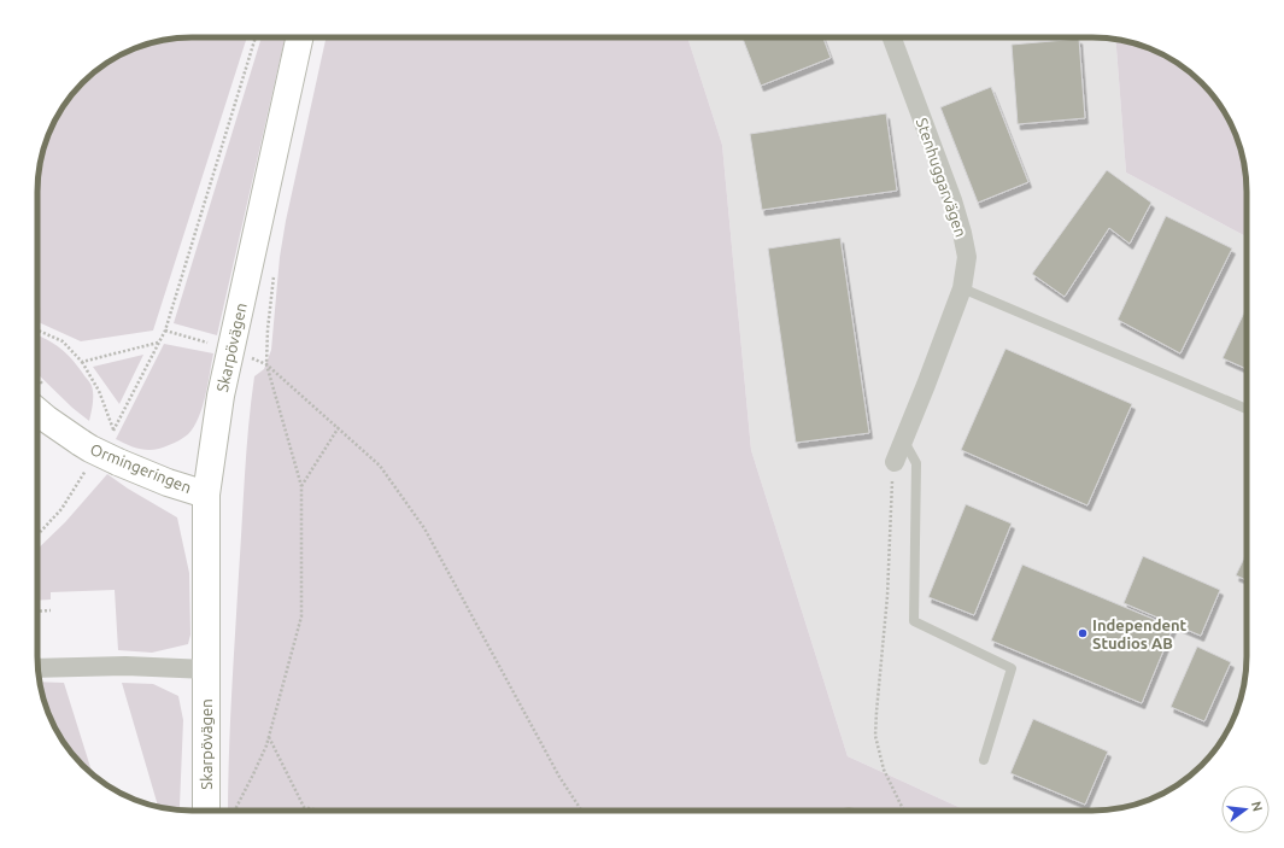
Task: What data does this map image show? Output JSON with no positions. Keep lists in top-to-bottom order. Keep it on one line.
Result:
{"streets":{"street":["Stenhuggarvägen","Skarpövägen","Ormingeringen"]},"crossings":[["Skarpövägen","Ormingeringen"]],"places":["Independent Studios AB"],"north":"right"}
